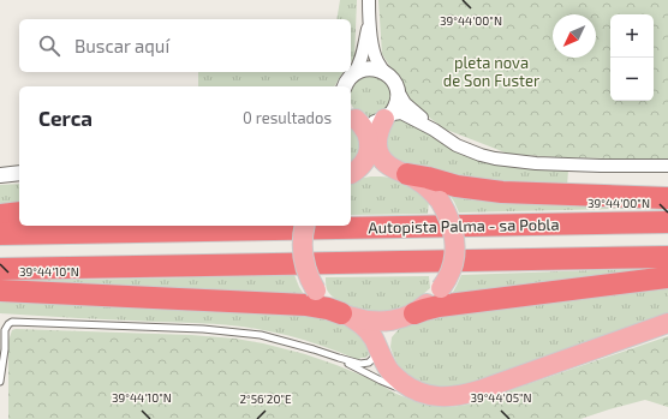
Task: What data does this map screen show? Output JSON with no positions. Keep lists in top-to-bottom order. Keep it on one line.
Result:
{"streets":{"highway":["Autopista Palma - sa Pobla"]},"parks":["pleta nova de Son Fuster"],"north":"bottom left","page":{"map_buttons":["+","−"],"search":"Buscar aquí","heading":["Cerca","0 resultados"]},"coordinates":["39°44'00\"N","39°44'10\"N","39°44'05\"N","2°56'20\"E"]}
